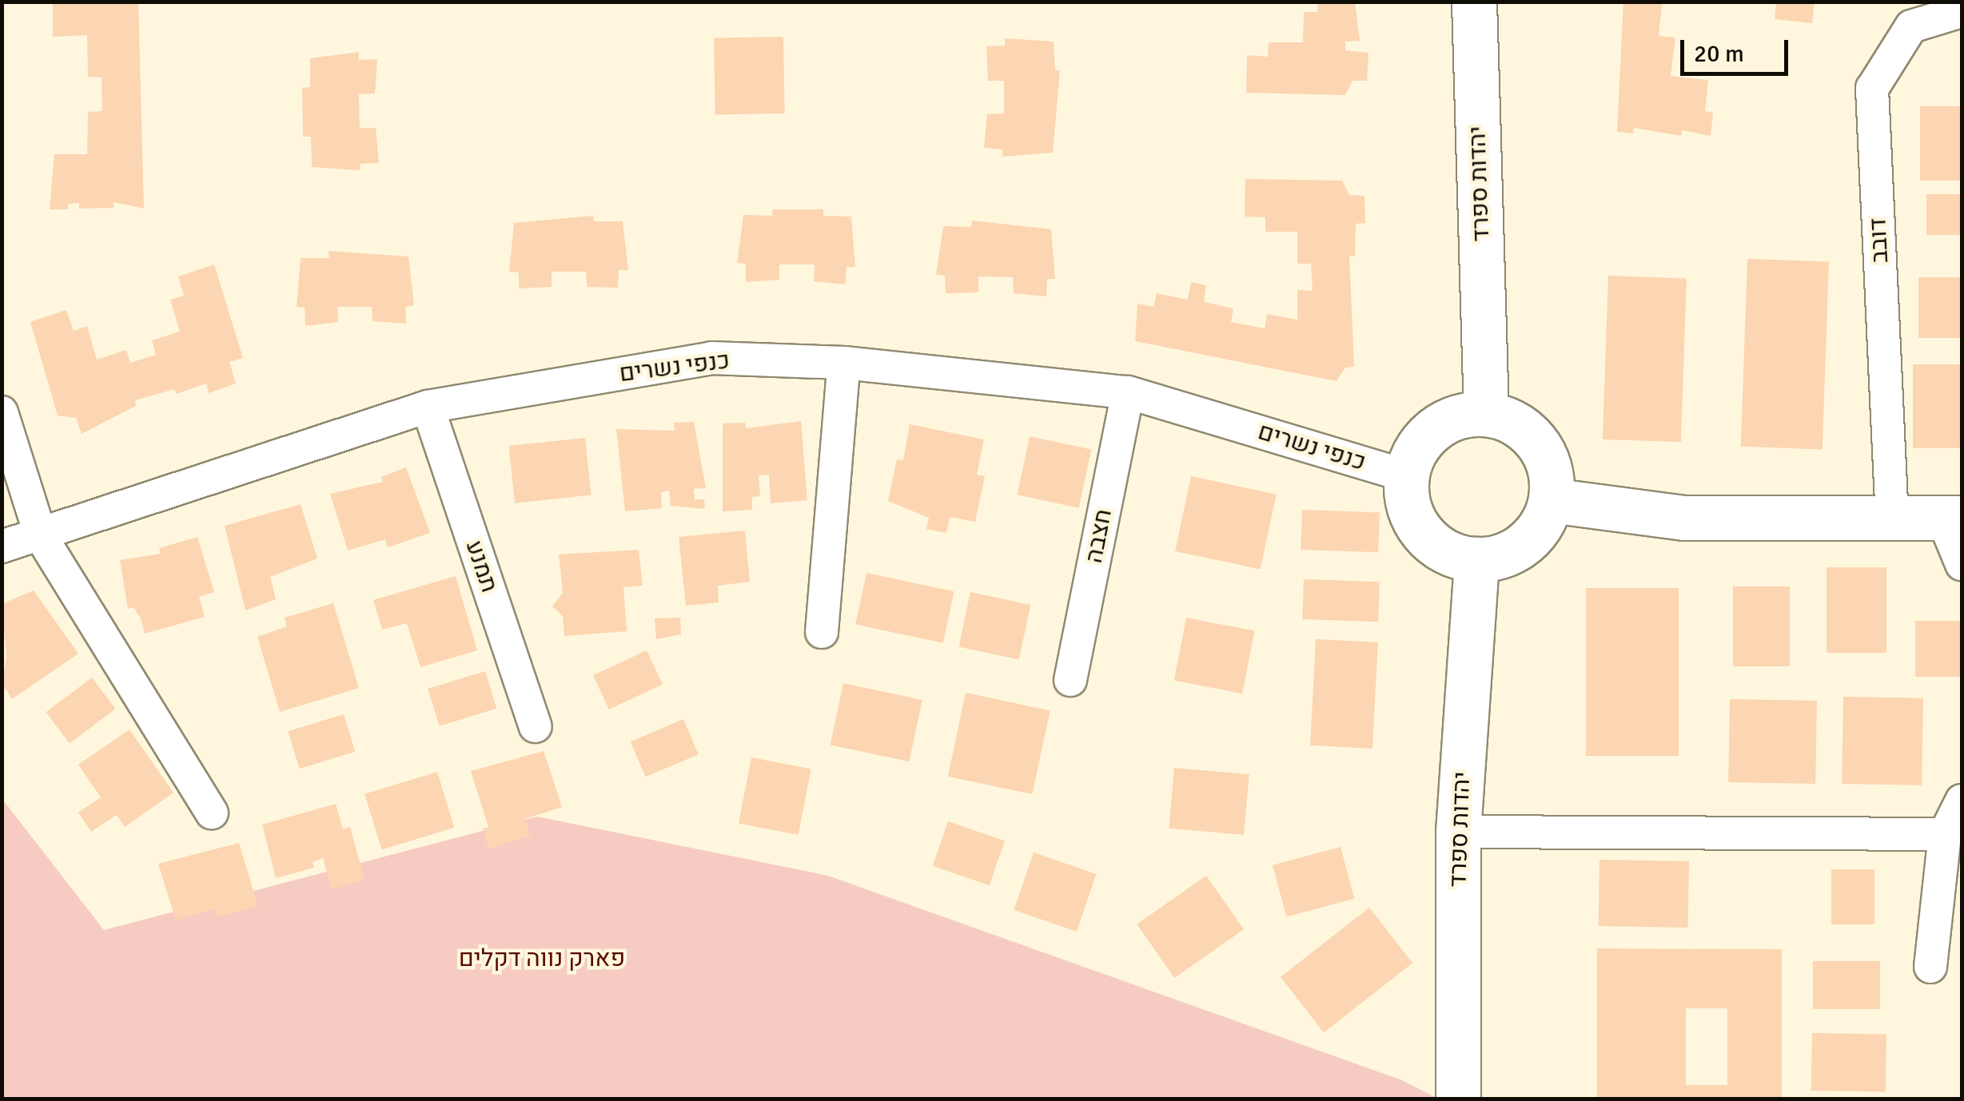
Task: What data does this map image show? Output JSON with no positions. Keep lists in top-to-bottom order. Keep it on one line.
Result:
{"streets":{"street":["יהדות ספרד","דובב","כנפי נשרים","חצבה","תמנע"]},"crossings":[["יהדות ספרד","כנפי נשרים"],["כנפי נשרים","חצבה"],["כנפי נשרים","תמנע"]],"parks":["פארק נווה דקלים"],"scale_bar":"20 m"}
